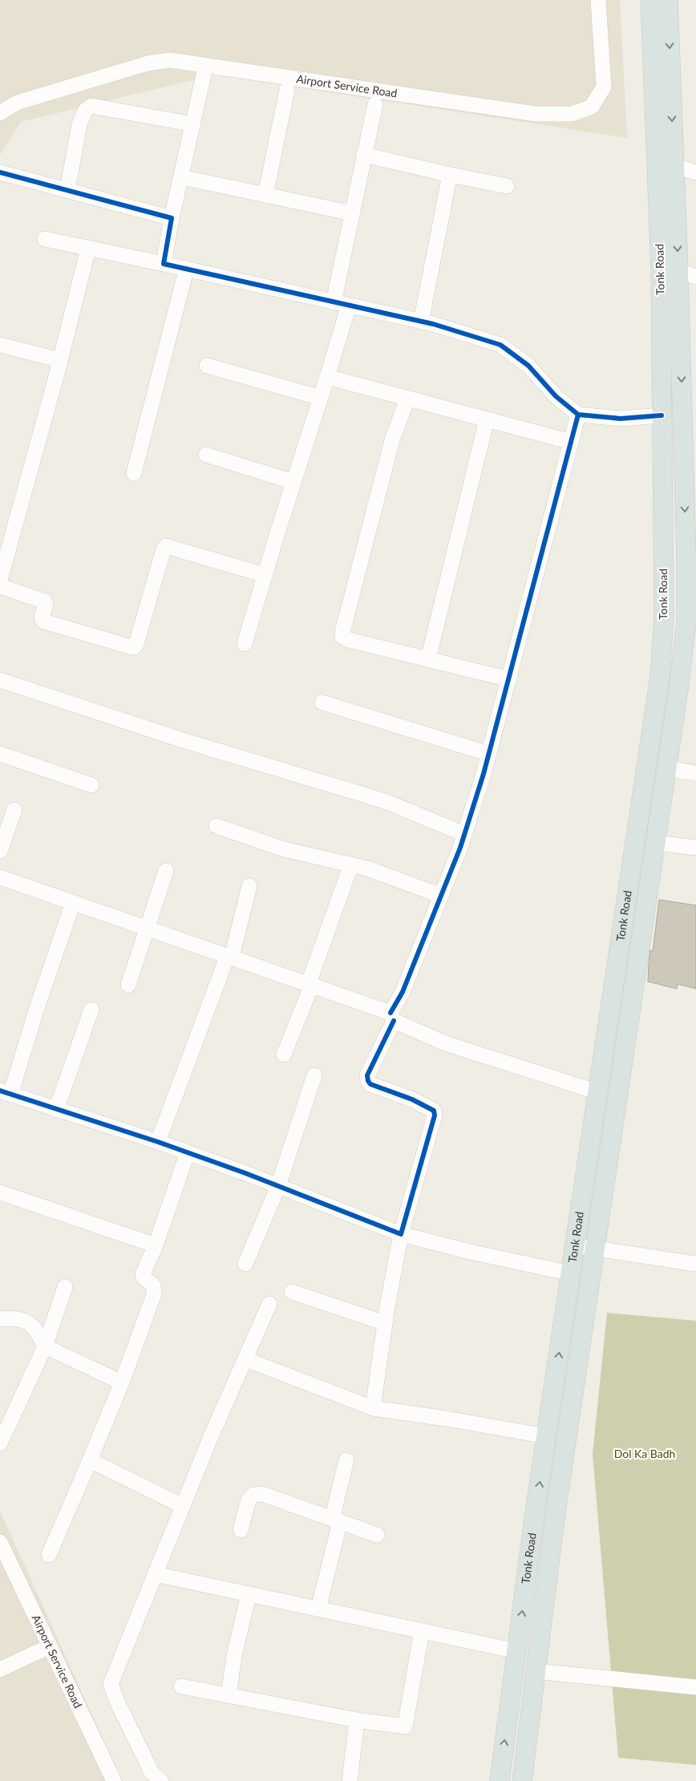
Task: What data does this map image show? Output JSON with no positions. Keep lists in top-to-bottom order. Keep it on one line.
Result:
{"streets":{"main road":["Tonk Road"],"street":["Airport Service Road"]},"parks":["Dol Ka Badh"]}
